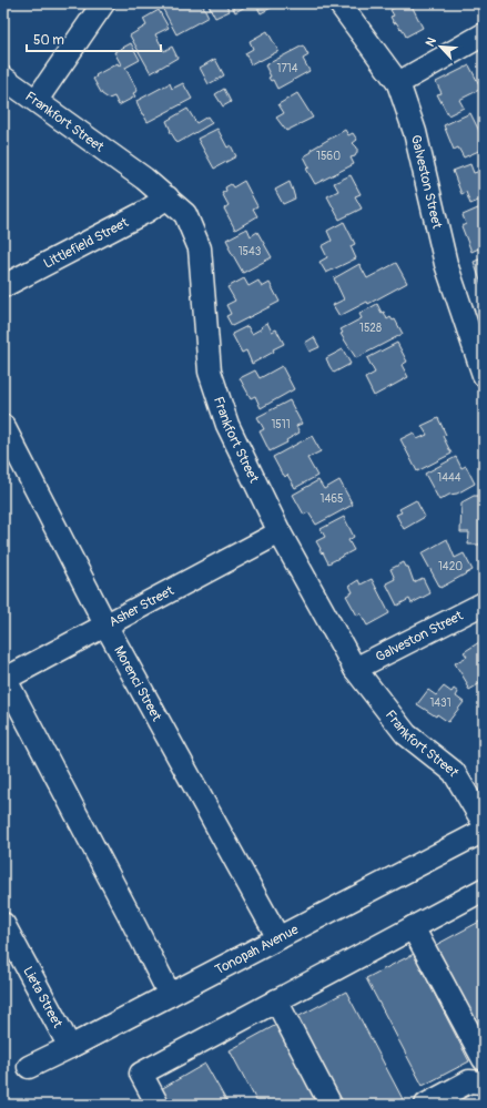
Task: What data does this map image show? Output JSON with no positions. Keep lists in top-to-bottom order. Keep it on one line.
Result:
{"streets":{"street":["Frankfort Street","Galveston Street","Littlefield Street","Asher Street","Morenci Street","Tonopah Avenue","Lieta Street"]},"crossings":[["Frankfort Street","Galveston Street"],["Frankfort Street","Littlefield Street"],["Frankfort Street","Asher Street"],["Asher Street","Morenci Street"],["Morenci Street","Tonopah Avenue"],["Tonopah Avenue","Lieta Street"]],"house_numbers":["1714","1560","1543","1528","1511","1444","1465","1420","1431"],"scale_bar":"50 m","north":"top left"}
